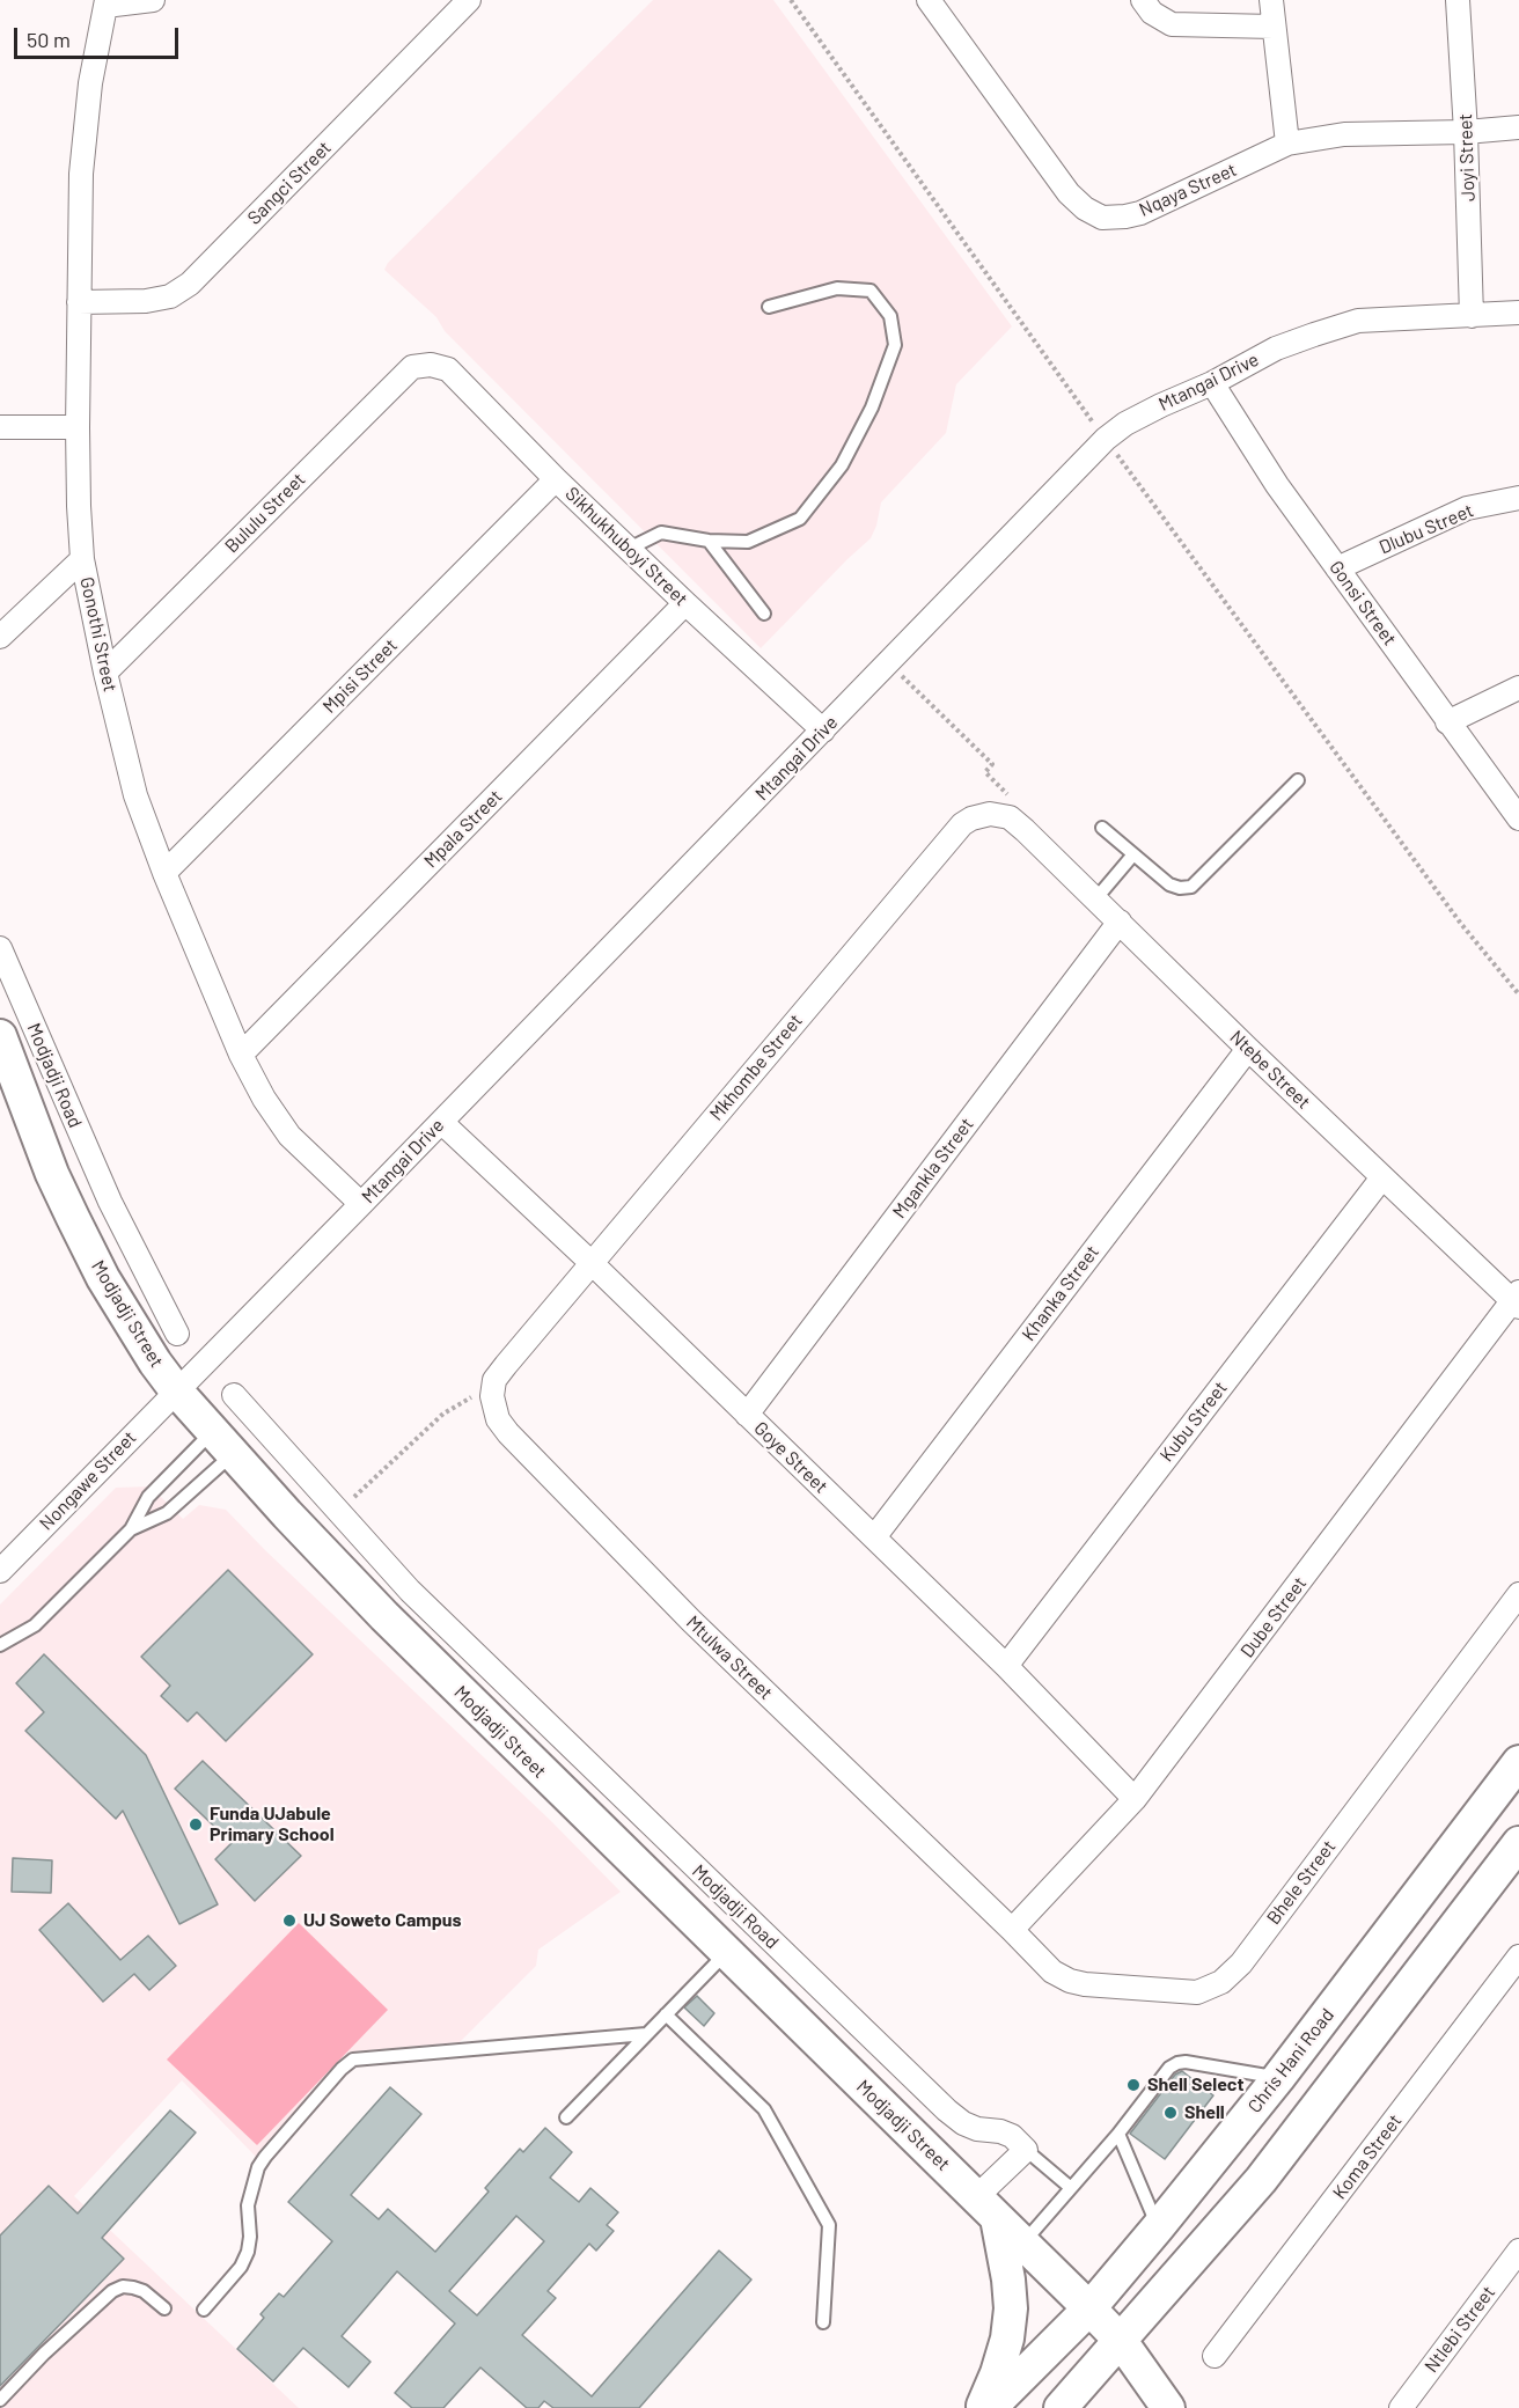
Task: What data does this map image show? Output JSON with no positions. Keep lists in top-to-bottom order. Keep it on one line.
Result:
{"streets":{"street":["Joyi Street","Sangci Street","Nqaya Street","Mtangai Drive","Bululu Street","Dlubu Street","Sikhukhuboyi Street","Gonsi Street","Gonothi Street","Mpisi Street","Mpala Street","Mkhombe Street","Ntebe Street","Modjadji Road","Mgankla Street","Khanka Street","Modjadji Street","Kubu Street","Goye Street","Nongawe Street","Dube Street","Mtulwa Street","Bhele Street","Chris Hani Road","Koma Street","Ntlebi Street"]},"crossings":[["Joyi Street","Nqaya Street"],["Joyi Street","Mtangai Drive"],["Sangci Street","Gonothi Street"],["Mtangai Drive","Sikhukhuboyi Street"],["Mtangai Drive","Gonsi Street"],["Mtangai Drive","Gonothi Street"],["Mtangai Drive","Modjadji Street"],["Mtangai Drive","Goye Street"],["Mtangai Drive","Nongawe Street"],["Bululu Street","Sikhukhuboyi Street"],["Bululu Street","Gonothi Street"],["Dlubu Street","Gonsi Street"],["Sikhukhuboyi Street","Mpisi Street"],["Sikhukhuboyi Street","Mpala Street"],["Gonothi Street","Mpisi Street"],["Gonothi Street","Mpala Street"],["Mkhombe Street","Ntebe Street"],["Mkhombe Street","Goye Street"],["Mkhombe Street","Mtulwa Street"],["Ntebe Street","Mgankla Street"],["Ntebe Street","Khanka Street"],["Ntebe Street","Kubu Street"],["Ntebe Street","Dube Street"],["Mgankla Street","Goye Street"],["Khanka Street","Goye Street"],["Modjadji Street","Nongawe Street"],["Modjadji Street","Chris Hani Road"],["Kubu Street","Goye Street"],["Goye Street","Dube Street"],["Dube Street","Mtulwa Street"],["Dube Street","Bhele Street"],["Mtulwa Street","Bhele Street"]],"places":["Funda UJabule Primary School","UJ Soweto Campus","Shell Select","Shell"],"scale_bar":"50 m"}
